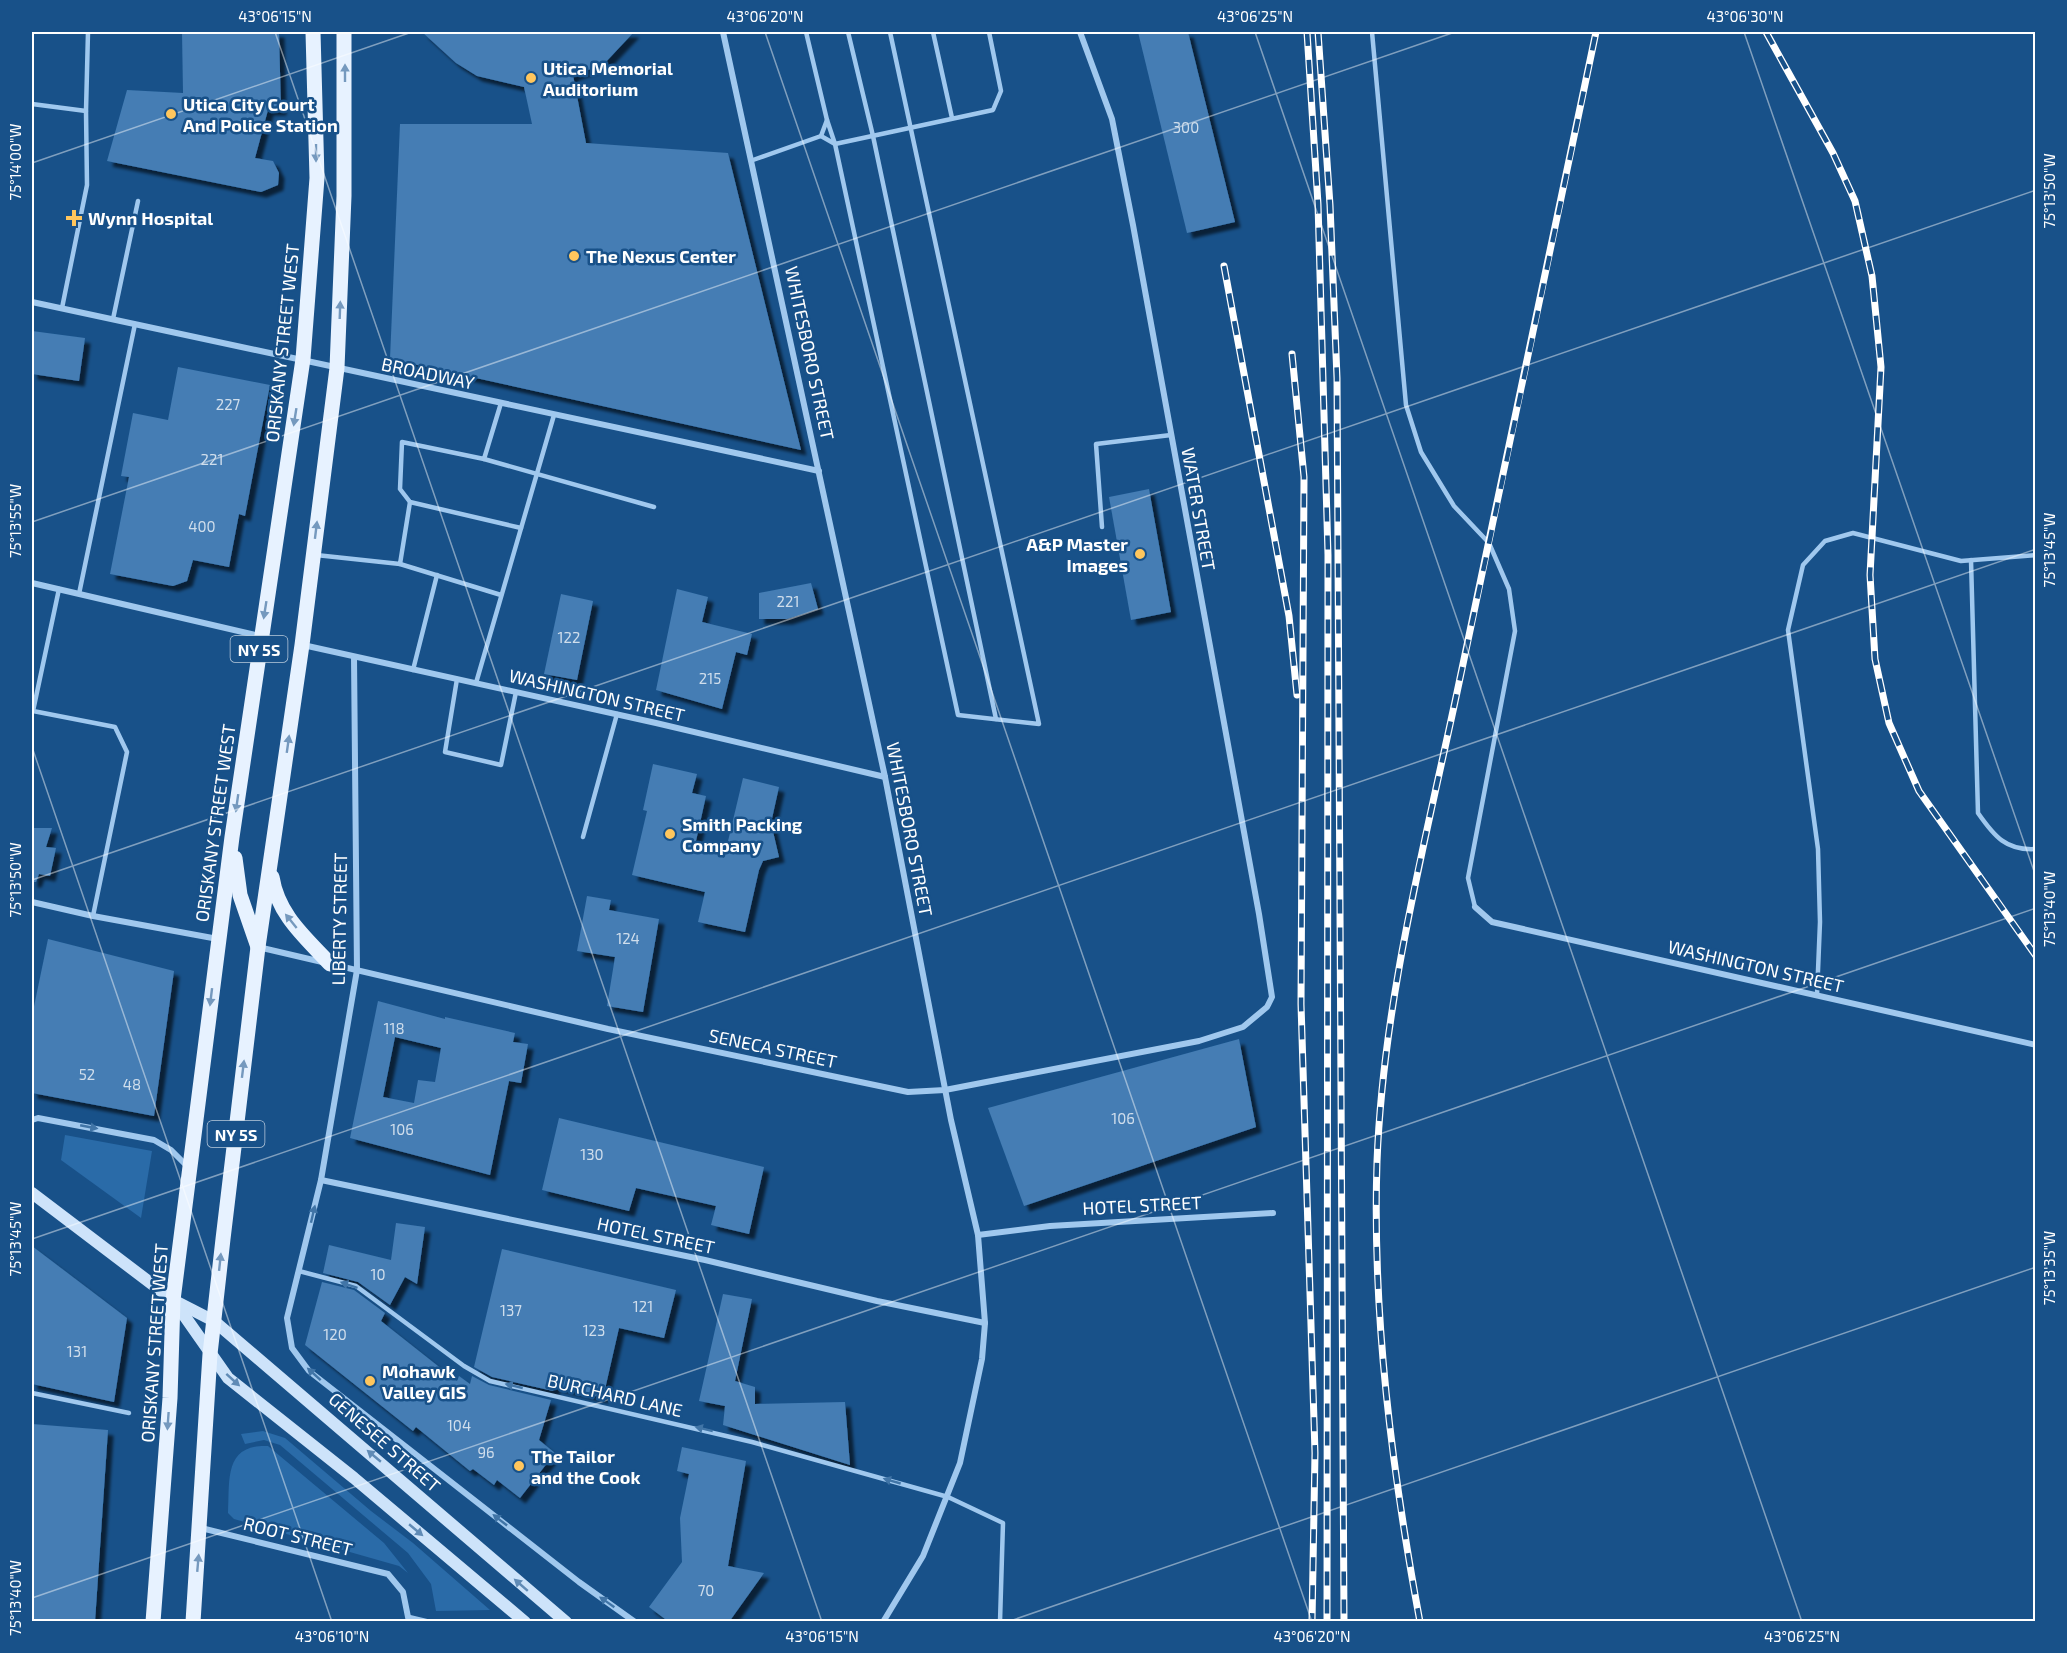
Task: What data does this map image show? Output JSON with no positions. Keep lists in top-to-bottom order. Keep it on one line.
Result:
{"streets":{"main road":["ORISKANY STREET WEST","NY 5S","GENESEE STREET"],"street":["WHITESBORO STREET","BROADWAY","WATER STREET","WASHINGTON STREET","LIBERTY STREET","SENECA STREET","HOTEL STREET","ROOT STREET"],"lane":["BURCHARD LANE"]},"crossings":[["ORISKANY STREET WEST","BROADWAY"],["ORISKANY STREET WEST","GENESEE STREET"],["WHITESBORO STREET","BROADWAY"],["WHITESBORO STREET","WASHINGTON STREET"],["WHITESBORO STREET","SENECA STREET"],["WHITESBORO STREET","HOTEL STREET"],["WHITESBORO STREET","BURCHARD LANE"],["BROADWAY","NY 5S"],["WATER STREET","SENECA STREET"],["NY 5S","WASHINGTON STREET"],["NY 5S","SENECA STREET"],["NY 5S","GENESEE STREET"],["NY 5S","ROOT STREET"],["WASHINGTON STREET","LIBERTY STREET"],["LIBERTY STREET","SENECA STREET"],["LIBERTY STREET","HOTEL STREET"],["LIBERTY STREET","BURCHARD LANE"]],"one_way":["LIBERTY STREET","BURCHARD LANE"],"places":{"other":["Utica Memorial Auditorium","Utica City Court And Police Station","The Nexus Center","A&P Master Images","Smith Packing Company","Mohawk Valley GIS","The Tailor and the Cook"],"health":["Wynn Hospital"]},"house_numbers":["300","227","221","400","221","122","215","124","118","52","48","106","106","130","10","121","137","123","120","131","104","96","70"],"coordinates":["43°06'15\"N","43°06'20\"N","43°06'25\"N","43°06'30\"N","75°14'00\"W","75°13'50\"W","75°13'55\"W","75°13'45\"W","75°13'40\"W","75°13'35\"W","43°06'10\"N"]}
